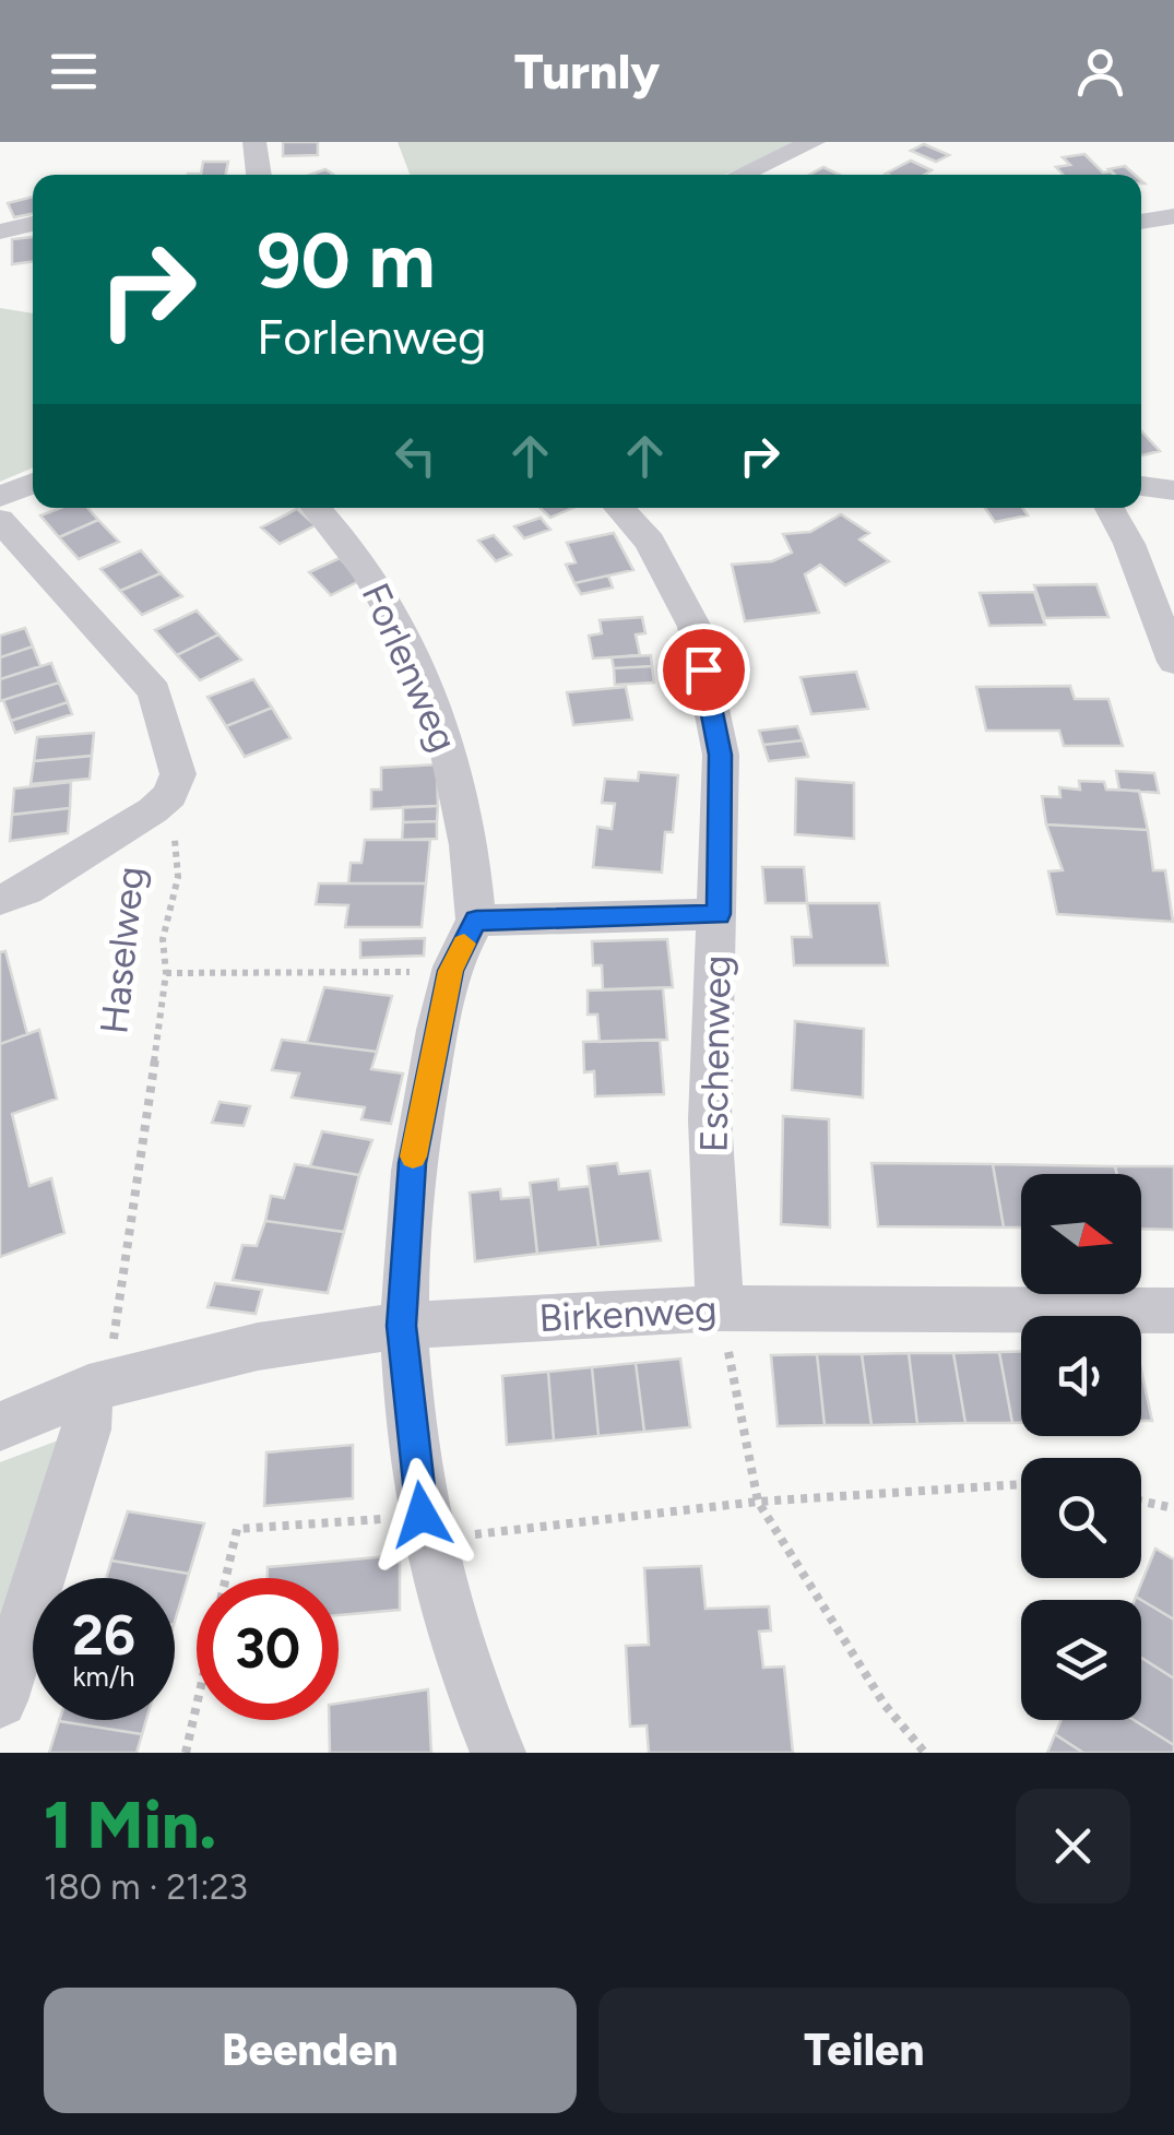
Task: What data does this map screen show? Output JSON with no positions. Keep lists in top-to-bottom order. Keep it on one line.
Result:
{"streets":{"street":["Forlenweg","Eschenweg","Birkenweg"],"path":["Haselweg"]},"crossings":[["Haselweg","Birkenweg"],["Eschenweg","Birkenweg"]],"north":"right","page":{"header":"Turnly","turn":["90 m","Forlenweg"],"speed":"26 km/h","limit":"30","heading":["1 Min.","180 m · 21:23"],"buttons":["Beenden","Teilen"]}}
